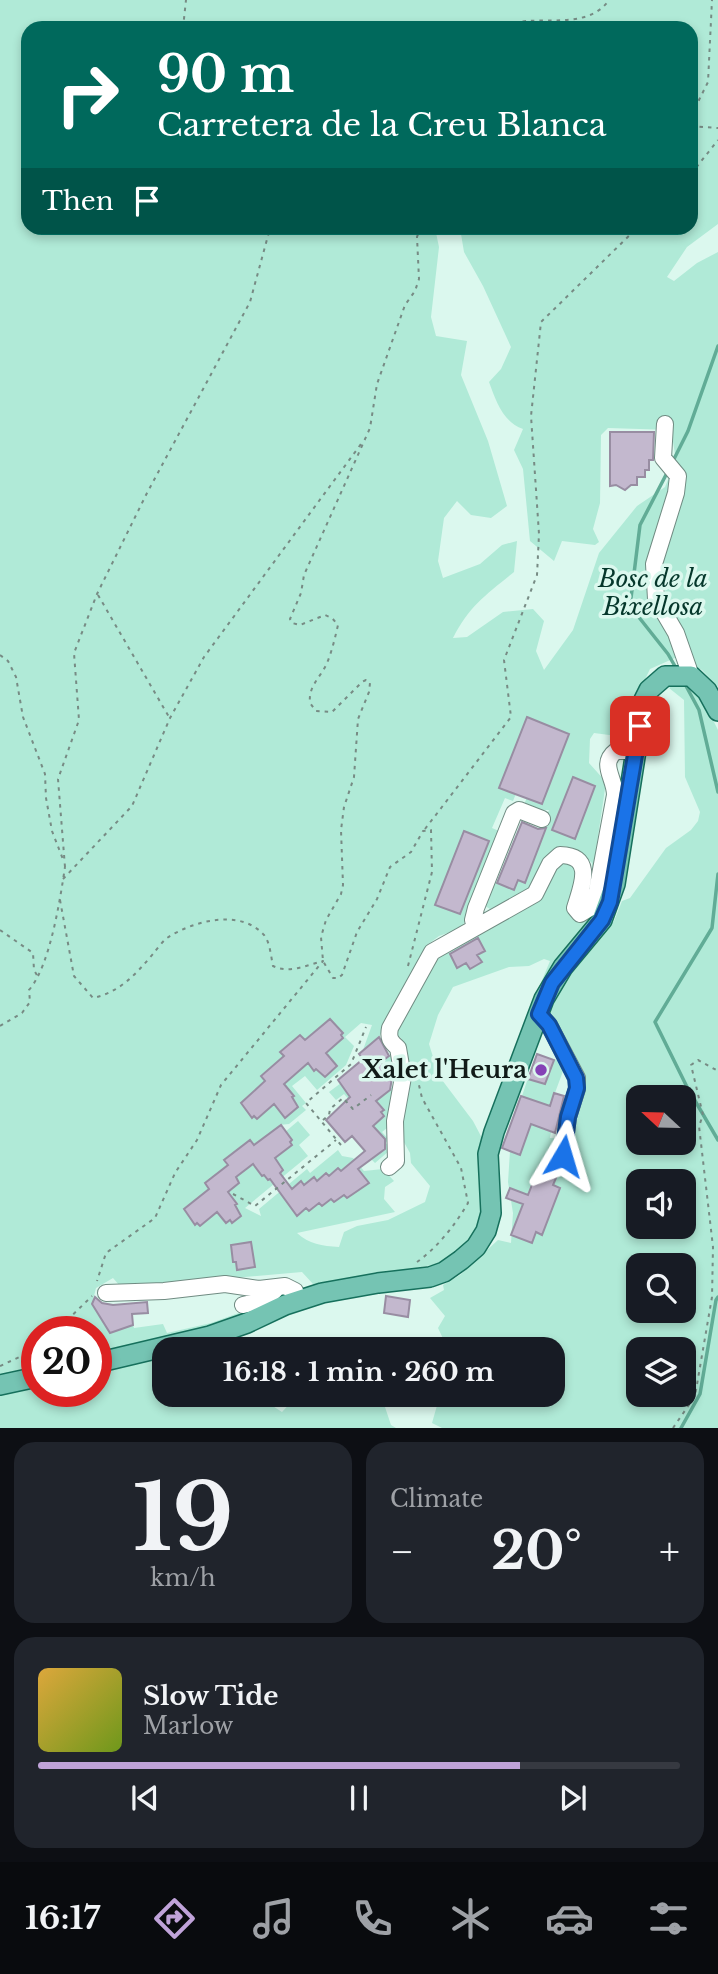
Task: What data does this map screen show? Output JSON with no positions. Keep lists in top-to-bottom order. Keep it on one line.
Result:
{"parks":["Bosc de la Bixellosa"],"places":["Xalet l'Heura"],"north":"left","page":{"turn":["90 m","Carretera de la Creu Blanca"],"then":"Then","limit":"20","trip":"16:18 · 1 min · 260 m","tile":[["19","km/h"],"Climate"],"heat":["−","20°","+"],"song":["Slow Tide","Marlow"],"tabs":"16:17"}}
